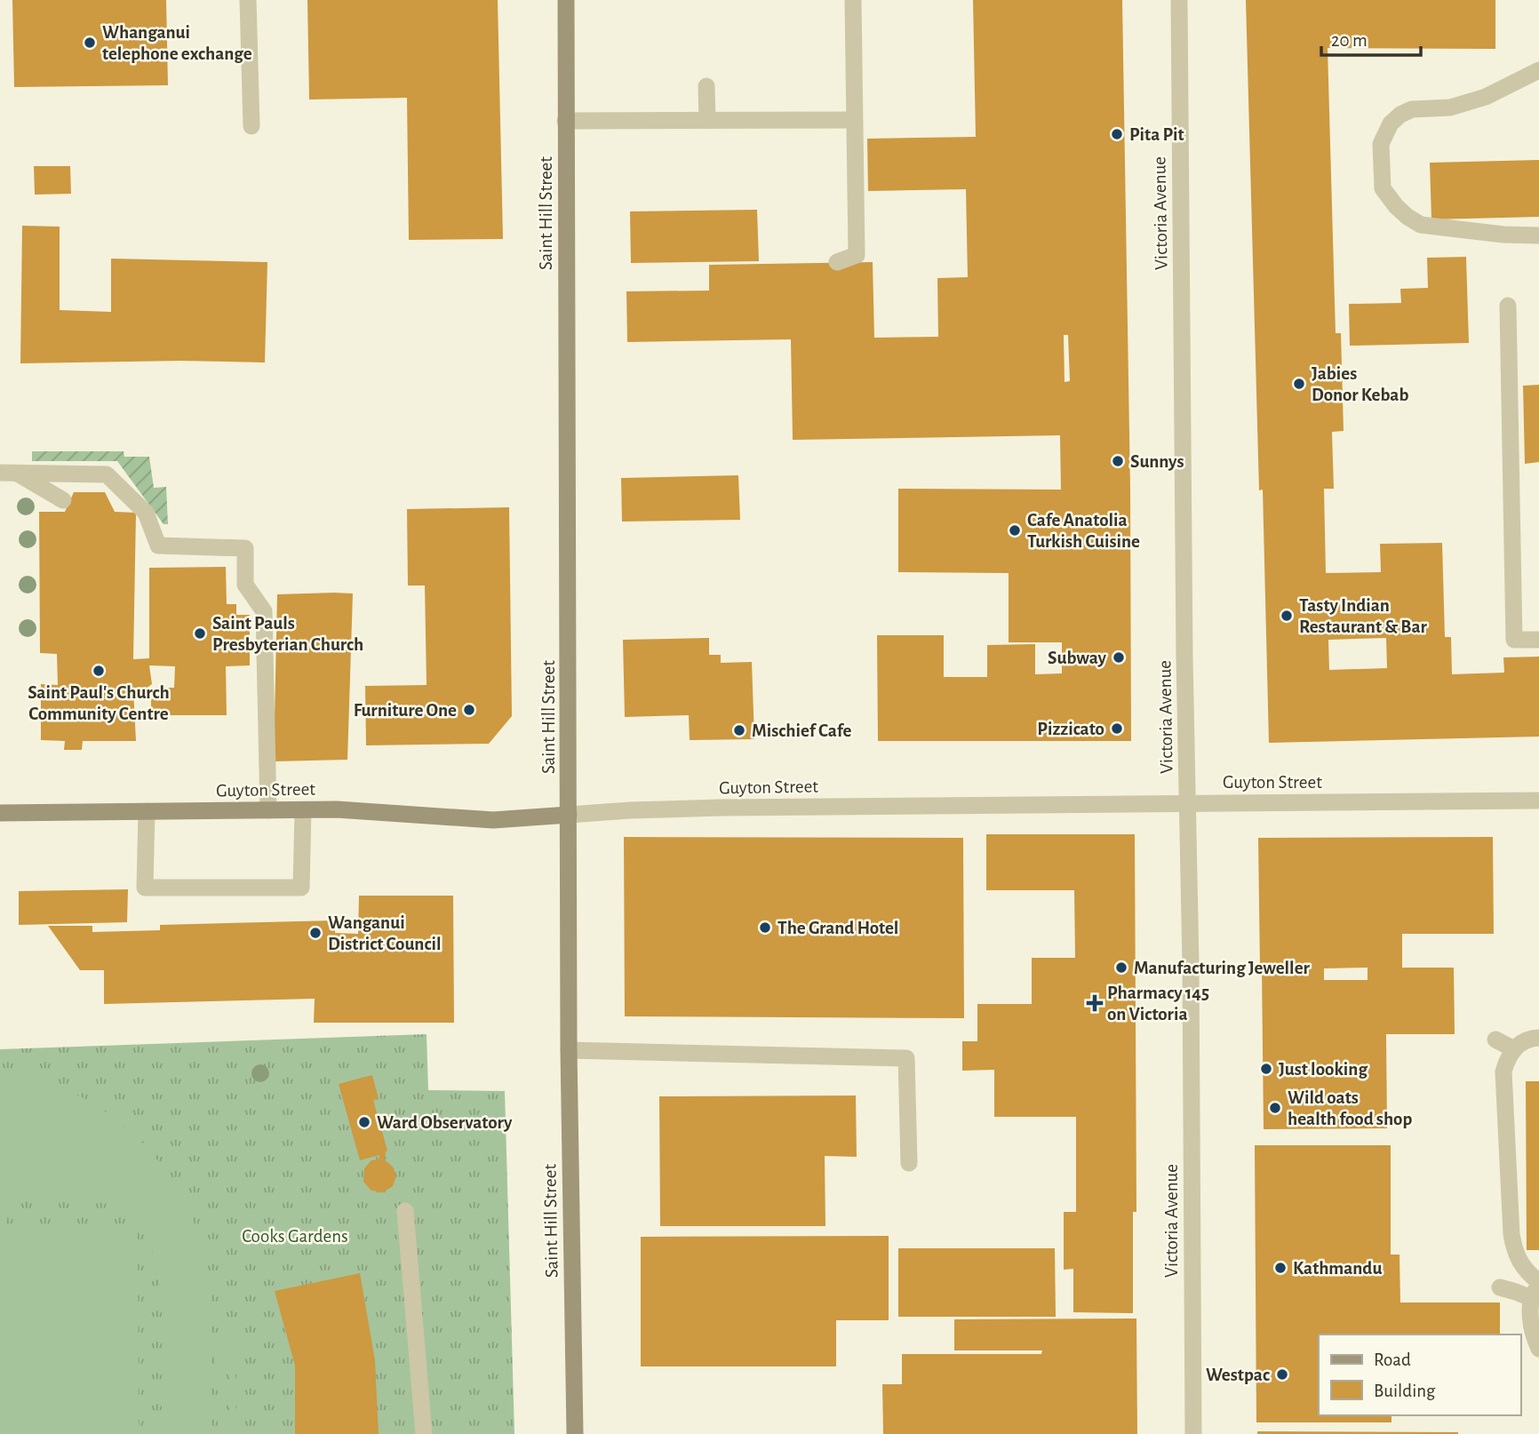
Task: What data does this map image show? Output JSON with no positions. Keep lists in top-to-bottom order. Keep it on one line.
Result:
{"streets":{"main road":["Saint Hill Street","Guyton Street"],"street":["Victoria Avenue"]},"crossings":[["Saint Hill Street","Guyton Street"],["Victoria Avenue","Guyton Street"]],"parks":["Cooks Gardens"],"places":{"other":["Whanganui telephone exchange","Pita Pit","Jabies Donor Kebab","Sunnys","Cafe Anatolia Turkish Cuisine","Tasty Indian Restaurant & Bar","Saint Pauls Presbyterian Church","Subway","Saint Paul's Church Community Centre","Furniture One","Pizzicato","Mischief Cafe","The Grand Hotel","Wanganui District Council","Manufacturing Jeweller","Just looking","Wild oats health food shop","Ward Observatory","Kathmandu","Westpac"],"health":["Pharmacy 145 on Victoria"]},"legend":["Road","Building"],"scale_bar":"20 m"}
